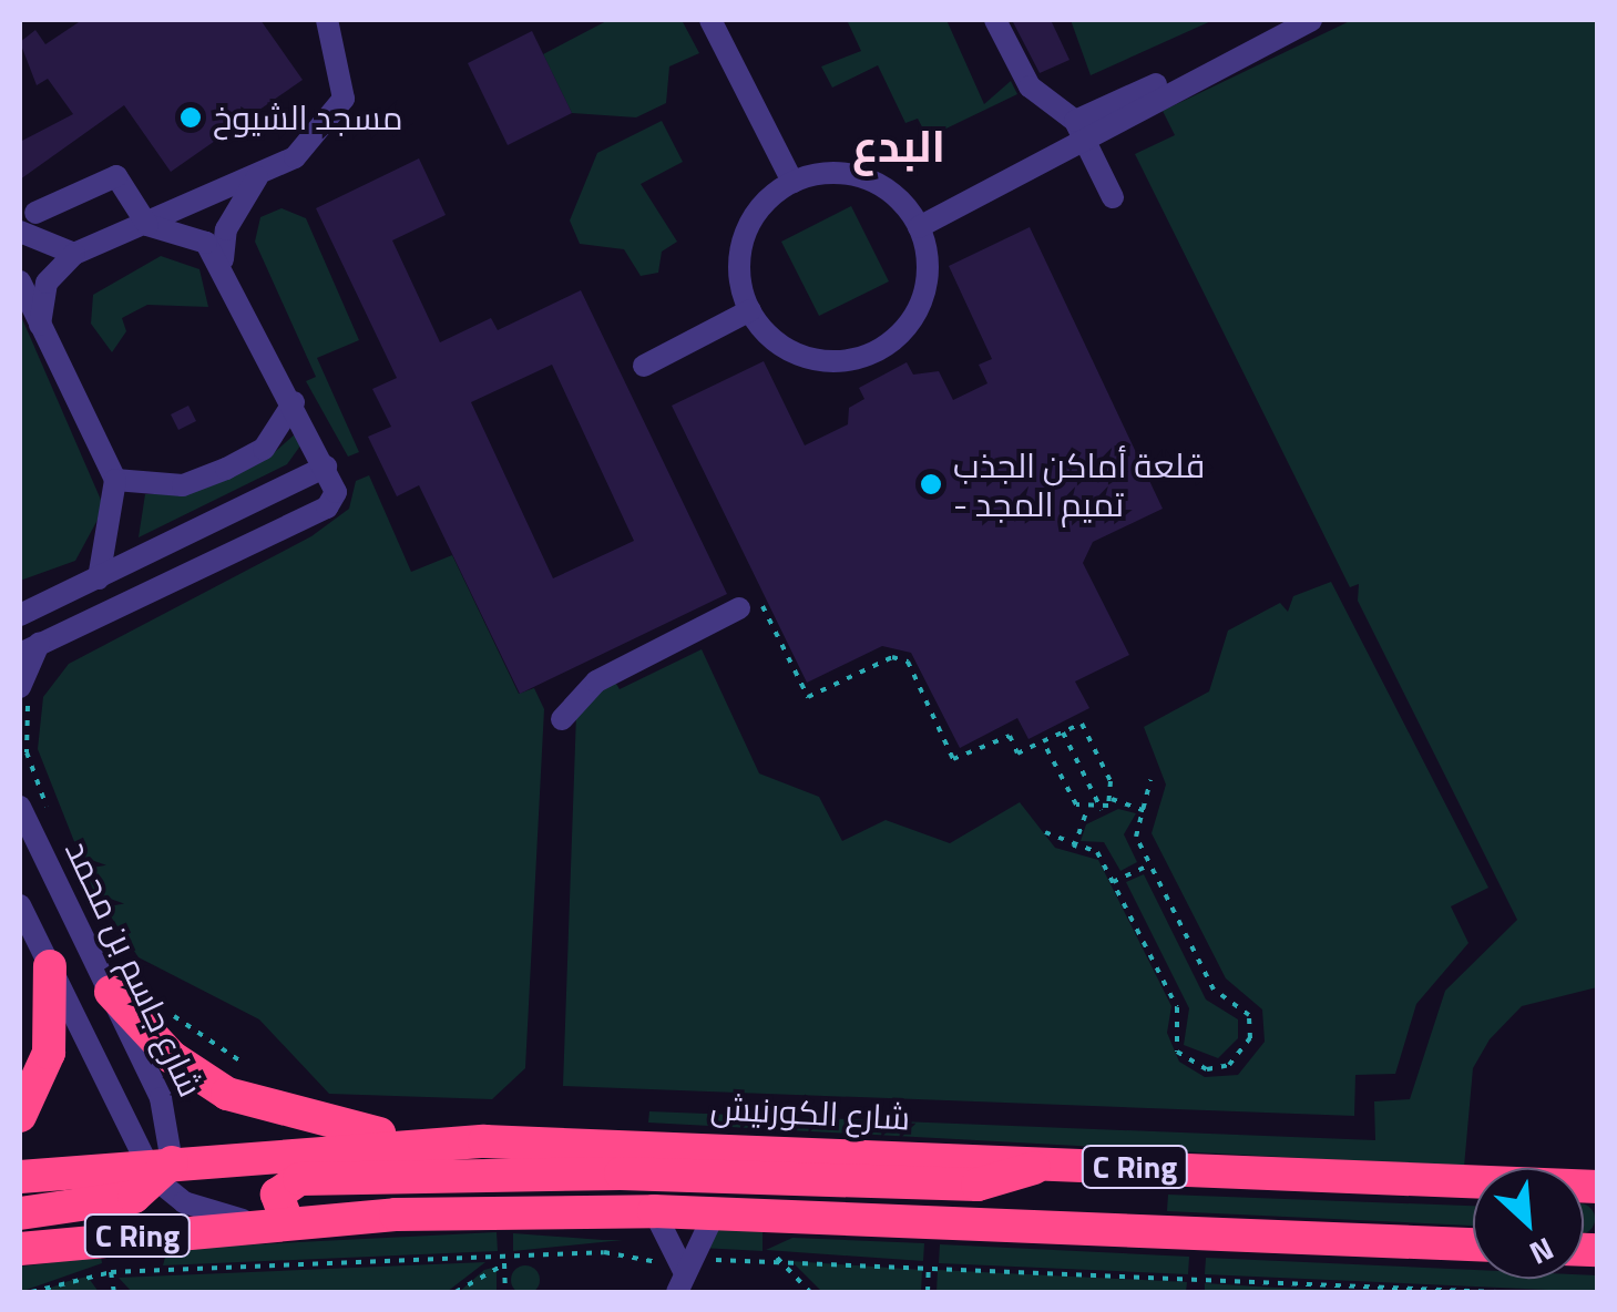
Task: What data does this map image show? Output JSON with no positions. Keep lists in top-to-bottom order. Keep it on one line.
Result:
{"streets":{"highway":["شارع الكورنيش","C Ring"],"street":["شارع جاسم بن محمد"]},"crossings":[["شارع جاسم بن محمد","شارع الكورنيش"]],"districts":["البدع"],"places":["مسجد الشيوخ","قلعة أماكن الجذب - تميم المجد"],"north":"bottom right"}
